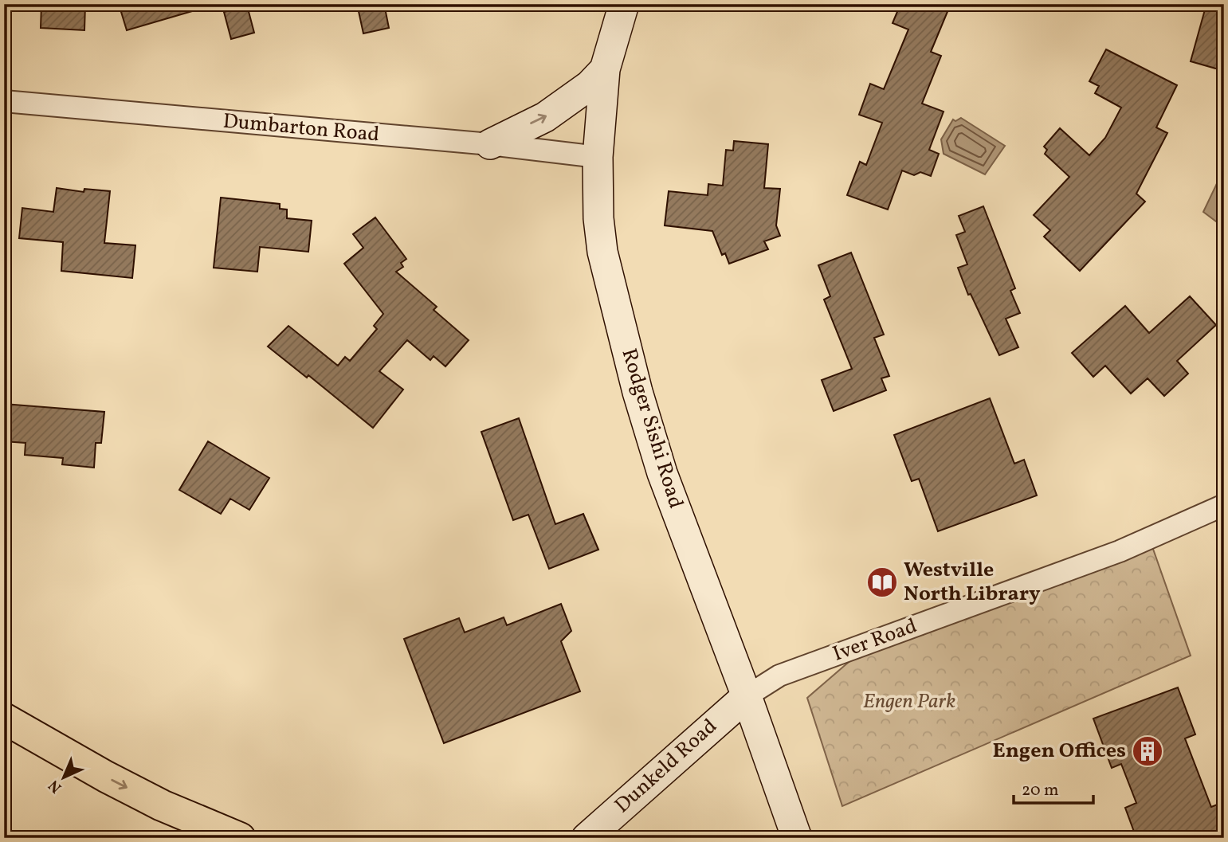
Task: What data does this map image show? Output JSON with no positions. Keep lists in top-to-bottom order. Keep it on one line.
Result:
{"streets":{"main road":["Rodger Sishi Road","Dunkeld Road"],"street":["Dumbarton Road","Iver Road"]},"crossings":[["Dumbarton Road","Rodger Sishi Road"],["Rodger Sishi Road","Iver Road"],["Rodger Sishi Road","Dunkeld Road"],["Iver Road","Dunkeld Road"]],"parks":["Engen Park"],"places":{"library":["Westville North Library"],"building":["Engen Offices"]},"scale_bar":"20 m","north":"bottom left"}
